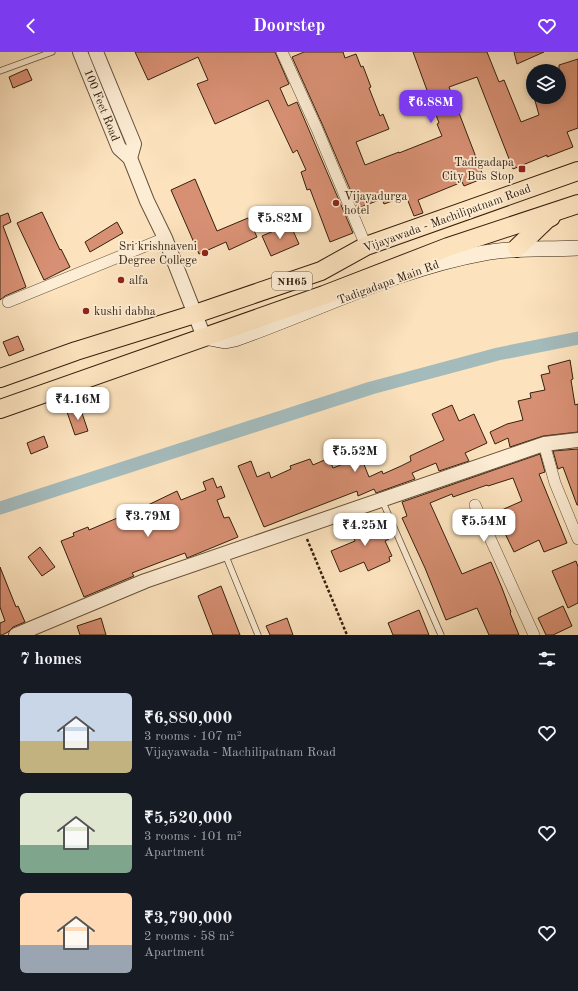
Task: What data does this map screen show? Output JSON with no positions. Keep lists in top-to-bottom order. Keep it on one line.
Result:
{"streets":{"highway":["Vijayawada - Machilipatnam Road","NH65"],"main road":["Tadigadapa Main Rd"],"street":["100 Feet Road"]},"crossings":[["NH65","Tadigadapa Main Rd"]],"places":{"transit":["Tadigadapa City Bus Stop"],"other":["Vijayadurga hotel","Sri krishnaveni Degree College","alfa","kushi dabha"]},"page":{"header":"Doorstep","price":["₹6.88M","₹5.82M","₹4.16M","₹5.52M","₹3.79M","₹5.54M","₹4.25M"],"heading":"7 homes","list":[{"name":"₹6,880,000","note":"3 rooms · 107 m² · Vijayawada - Machilipatnam Road"},{"name":"₹5,520,000","note":"3 rooms · 101 m² · Apartment"},{"name":"₹3,790,000","note":"2 rooms · 58 m² · Apartment"}]}}
